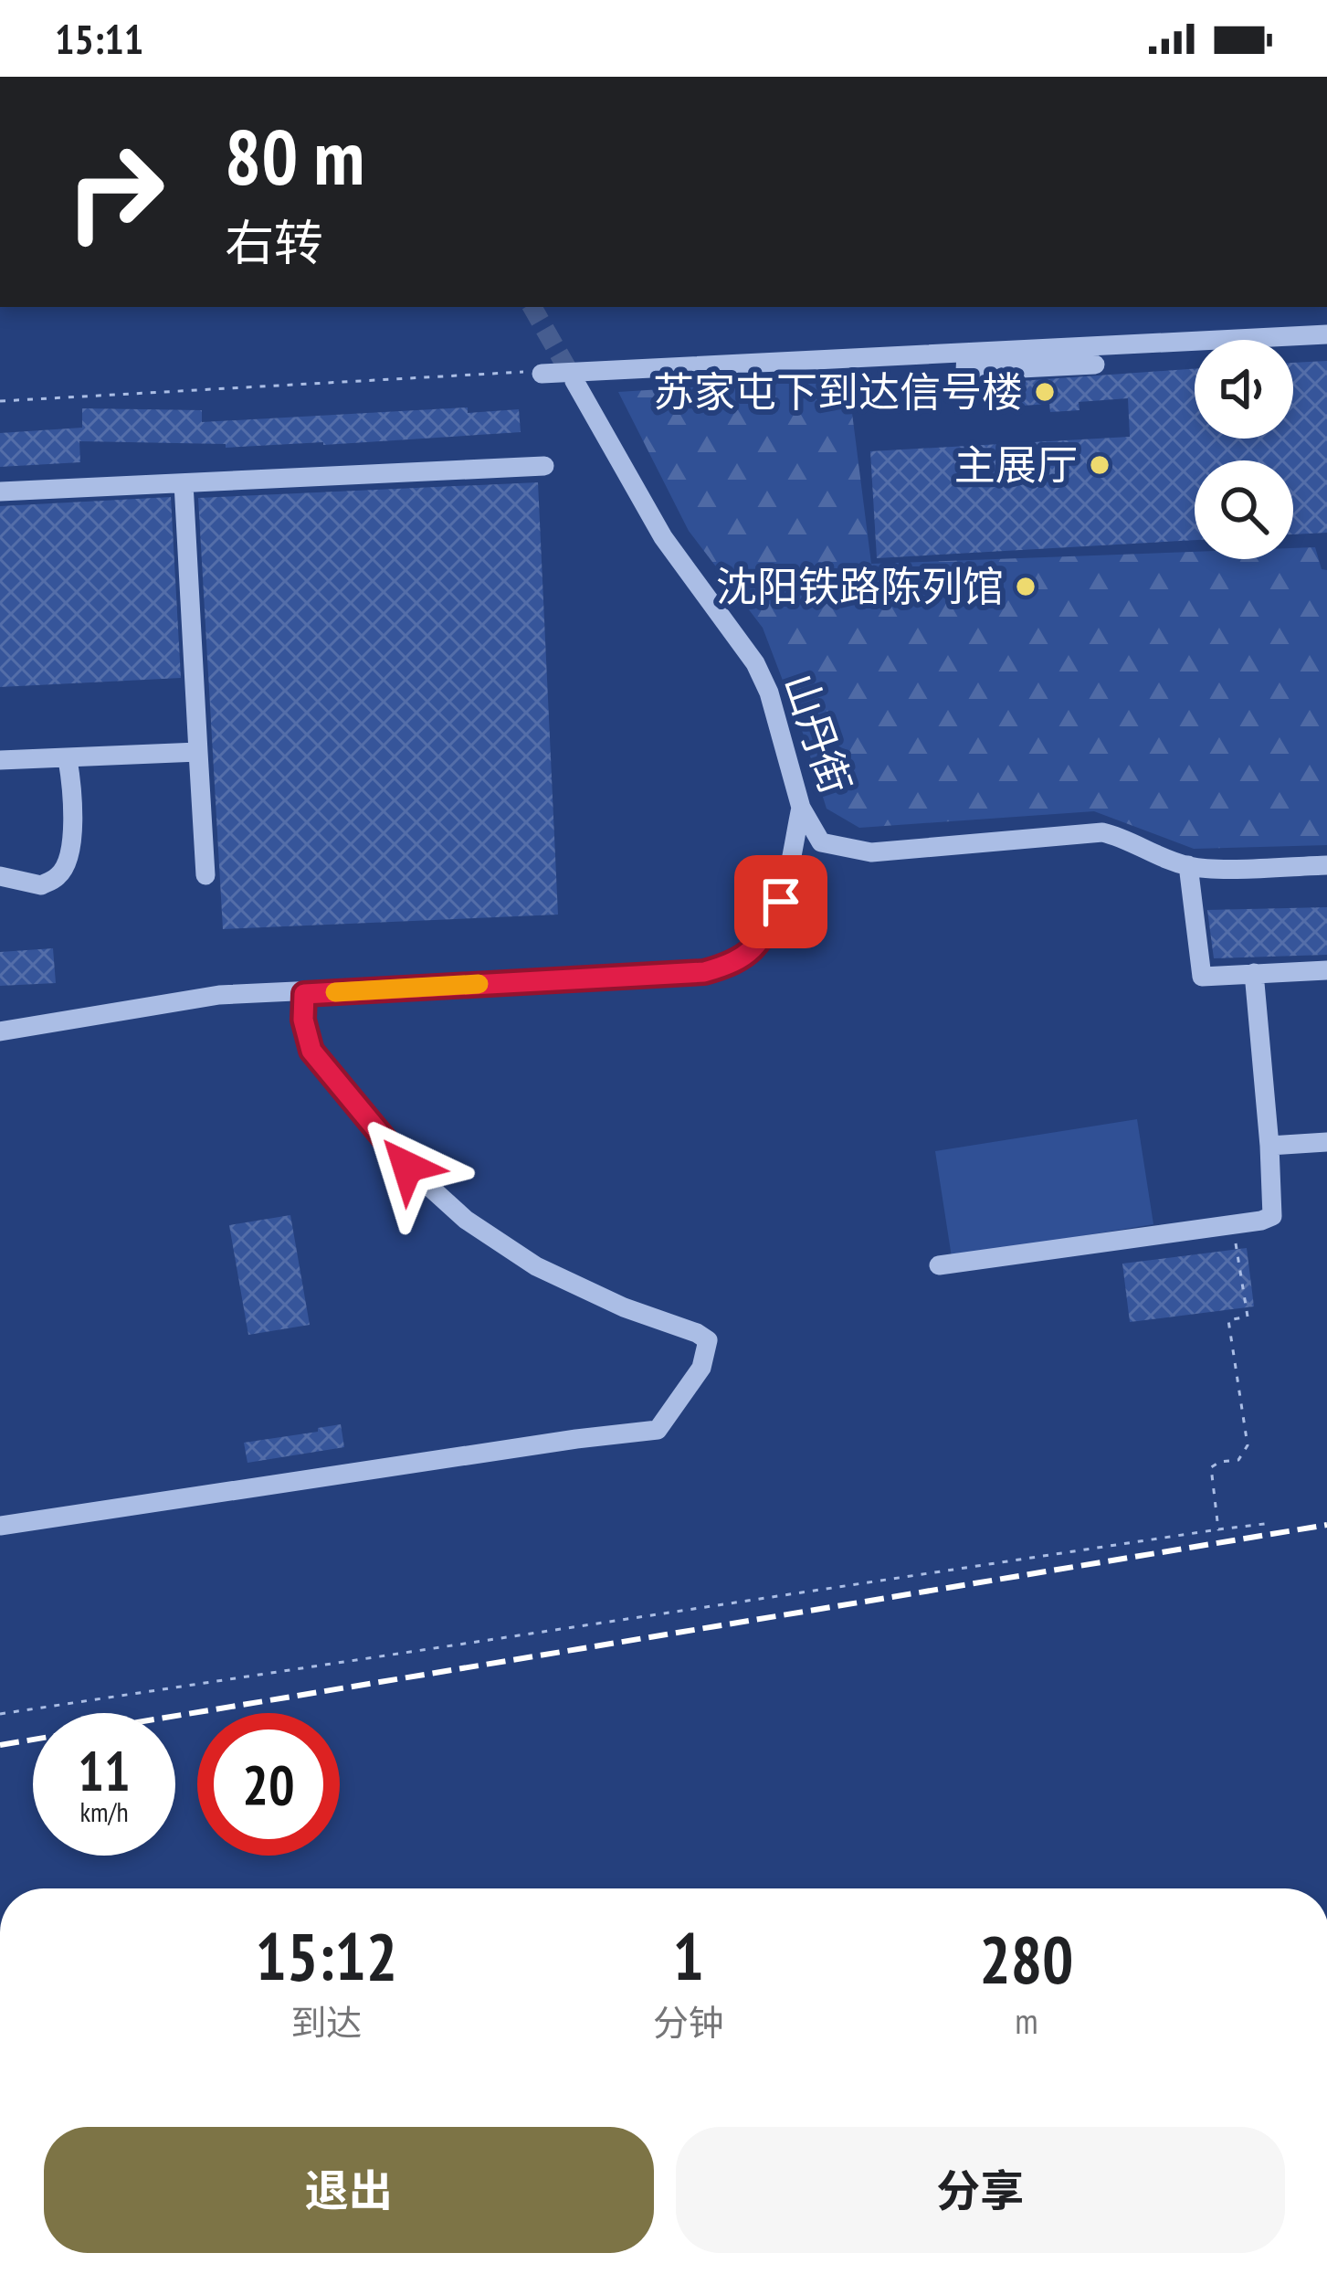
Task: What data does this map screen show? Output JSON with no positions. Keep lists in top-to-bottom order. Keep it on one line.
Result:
{"streets":{"street":["山丹街"]},"places":["苏家屯下到达信号楼","主展厅","沈阳铁路陈列馆"],"page":{"status":"15:11","turn":["80 m","右转"],"speed":"11 km/h","limit":"20","eta":["15:12","到达","1","分钟","280","m"],"buttons":["退出","分享"]}}
